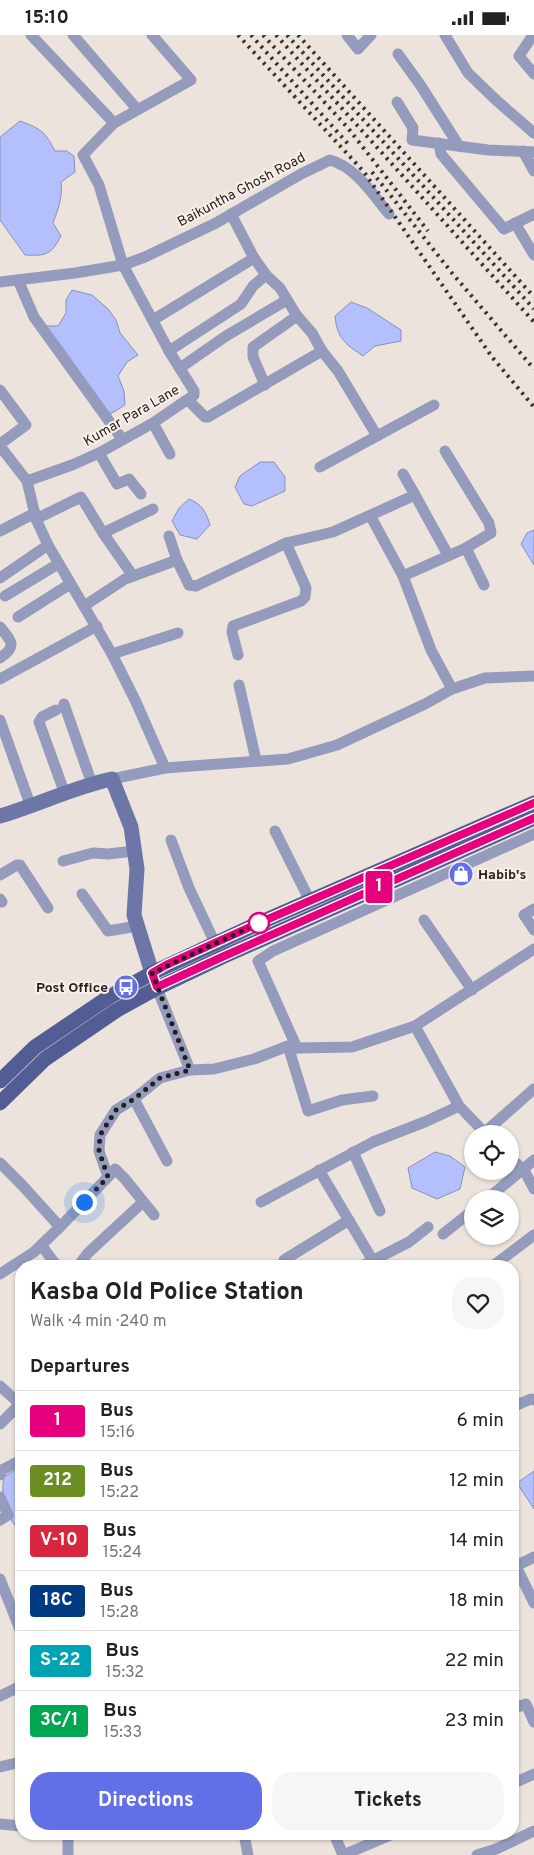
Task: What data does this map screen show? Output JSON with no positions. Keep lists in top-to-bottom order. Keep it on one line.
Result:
{"streets":{"street":["Baikuntha Ghosh Road","Kumar Para Lane"]},"crossings":[["Baikuntha Ghosh Road","Kumar Para Lane"]],"places":{"shop":["Habib's"],"bus stop":["Post Office"]},"lines":["bus line 1"],"page":{"status":"15:10","on_map":"1","heading":[["Kasba Old Police Station","Walk · 4 min · 240 m"],"Departures"],"list":[{"mark":"1","name":"Bus","note":"15:16","value":"6 min"},{"mark":"212","name":"Bus","note":"15:22","value":"12 min"},{"mark":"V-10","name":"Bus","note":"15:24","value":"14 min"},{"mark":"18C","name":"Bus","note":"15:28","value":"18 min"},{"mark":"S-22","name":"Bus","note":"15:32","value":"22 min"},{"mark":"3C/1","name":"Bus","note":"15:33","value":"23 min"}],"buttons":["Directions","Tickets"]}}
